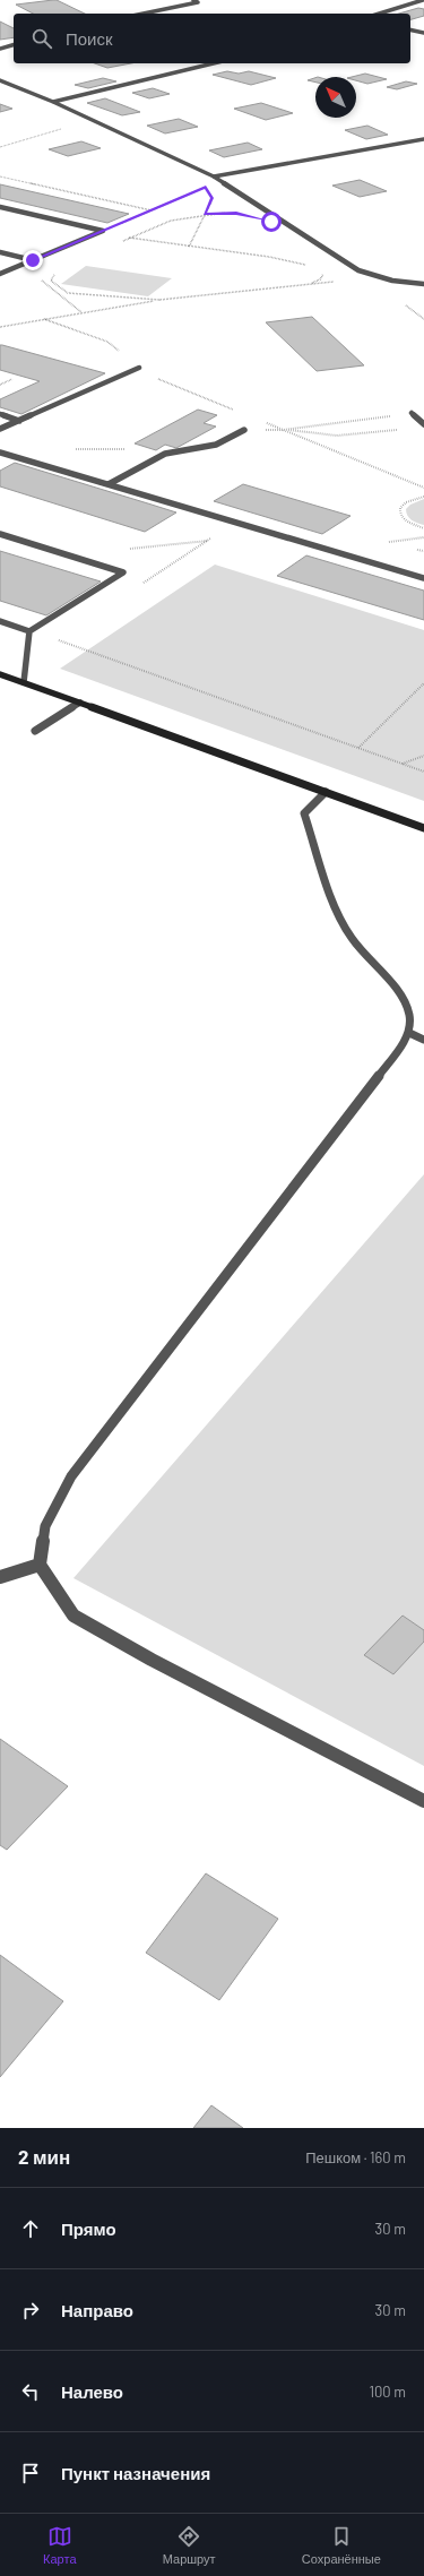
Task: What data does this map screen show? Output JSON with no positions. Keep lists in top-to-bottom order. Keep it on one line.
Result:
{"north":"top left","page":{"search":"Поиск","heading":["2 мин","Пешком · 160 m"],"list":[["Прямо","30 m"],["Направо","30 m"],["Налево","100 m"],"Пункт назначения"],"nav":["Карта","Маршрут","Сохранённые"]}}
